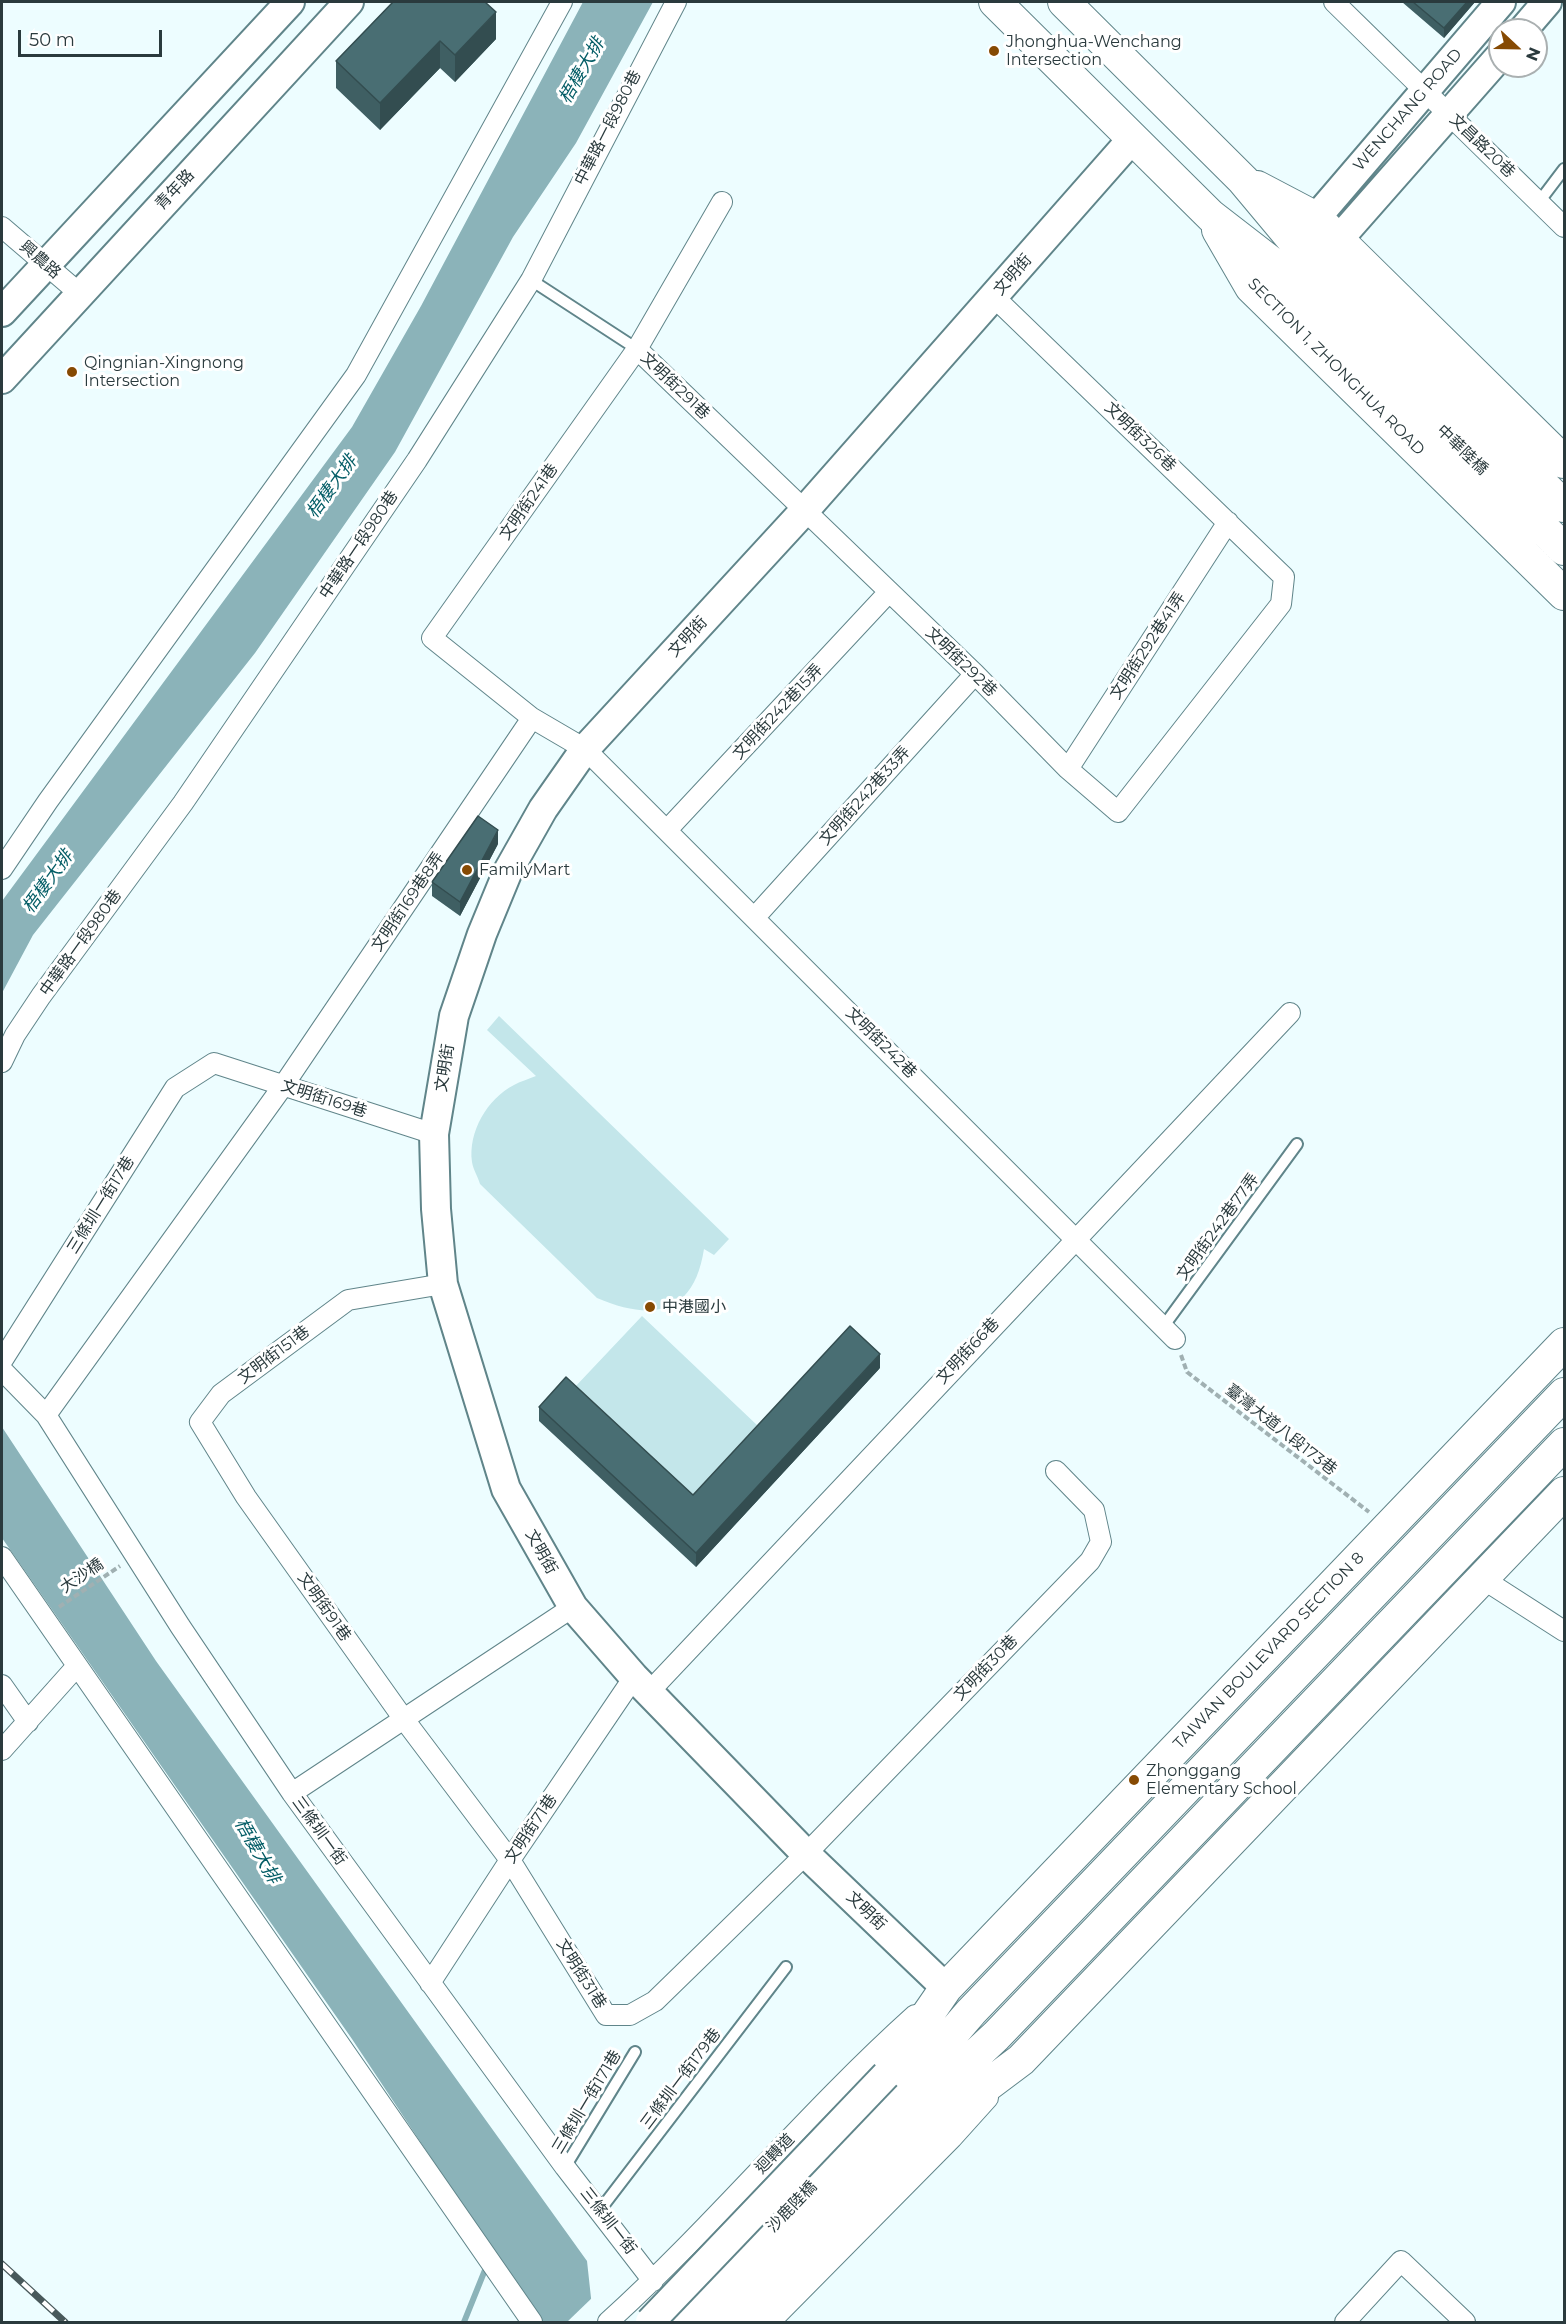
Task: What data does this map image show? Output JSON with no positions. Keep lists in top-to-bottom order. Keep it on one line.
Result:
{"streets":{"main road":["SECTION 1, ZHONGHUA ROAD","中華陸橋","TAIWAN BOULEVARD SECTION 8","沙鹿陸橋"],"street":["WENCHANG ROAD","中華路一段980巷","文昌路20巷","青年路","興農路","文明街","文明街291巷","文明街326巷","文明街241巷","文明街292巷41弄","文明街292巷","文明街242巷15弄","文明街242巷33弄","文明街169巷8弄","文明街242巷","文明街169巷","三條圳一街17巷","文明街66巷","文明街151巷","文明街91巷","文明街30巷","文明街71巷","三條圳一街","文明街31巷","迴轉道"],"lane":["文明街242巷77弄","三條圳一街179巷","三條圳一街171巷"],"path":["臺灣大道八段173巷","大沙橋"]},"crossings":[["WENCHANG ROAD","文昌路20巷"],["中華路一段980巷","文明街291巷"],["青年路","興農路"],["文明街","SECTION 1, ZHONGHUA ROAD"],["文明街","文明街291巷"],["文明街","文明街326巷"],["文明街","文明街241巷"],["文明街","文明街292巷"],["文明街","文明街242巷"],["文明街","文明街169巷"],["文明街","文明街66巷"],["文明街","文明街151巷"],["文明街","TAIWAN BOULEVARD SECTION 8"],["文明街","文明街30巷"],["文明街","文明街71巷"],["文明街","文明街31巷"],["文明街","迴轉道"],["SECTION 1, ZHONGHUA ROAD","中華陸橋"],["文明街291巷","文明街241巷"],["文明街291巷","文明街292巷"],["文明街326巷","文明街292巷41弄"],["文明街326巷","文明街292巷"],["文明街241巷","文明街169巷8弄"],["文明街241巷","文明街242巷"],["文明街292巷41弄","文明街292巷"],["文明街292巷","文明街242巷15弄"],["文明街292巷","文明街242巷33弄"],["文明街242巷15弄","文明街242巷"],["文明街242巷33弄","文明街242巷"],["文明街169巷8弄","文明街169巷"],["文明街169巷8弄","三條圳一街"],["文明街242巷","文明街242巷77弄"],["文明街242巷","文明街66巷"],["文明街242巷","臺灣大道八段173巷"],["文明街169巷","三條圳一街17巷"],["文明街242巷77弄","臺灣大道八段173巷"],["文明街66巷","文明街71巷"],["文明街151巷","文明街91巷"],["臺灣大道八段173巷","TAIWAN BOULEVARD SECTION 8"],["大沙橋","三條圳一街"],["文明街91巷","文明街31巷"],["TAIWAN BOULEVARD SECTION 8","迴轉道"],["TAIWAN BOULEVARD SECTION 8","沙鹿陸橋"],["文明街30巷","文明街31巷"],["文明街71巷","三條圳一街"],["文明街71巷","文明街31巷"],["三條圳一街","三條圳一街179巷"],["三條圳一街","三條圳一街171巷"],["三條圳一街","迴轉道"]],"water":["梧棲大排"],"places":["Jhonghua-Wenchang Intersection","Qingnian-Xingnong Intersection","FamilyMart","中港國小","Zhonggang Elementary School"],"scale_bar":"50 m","north":"right"}
